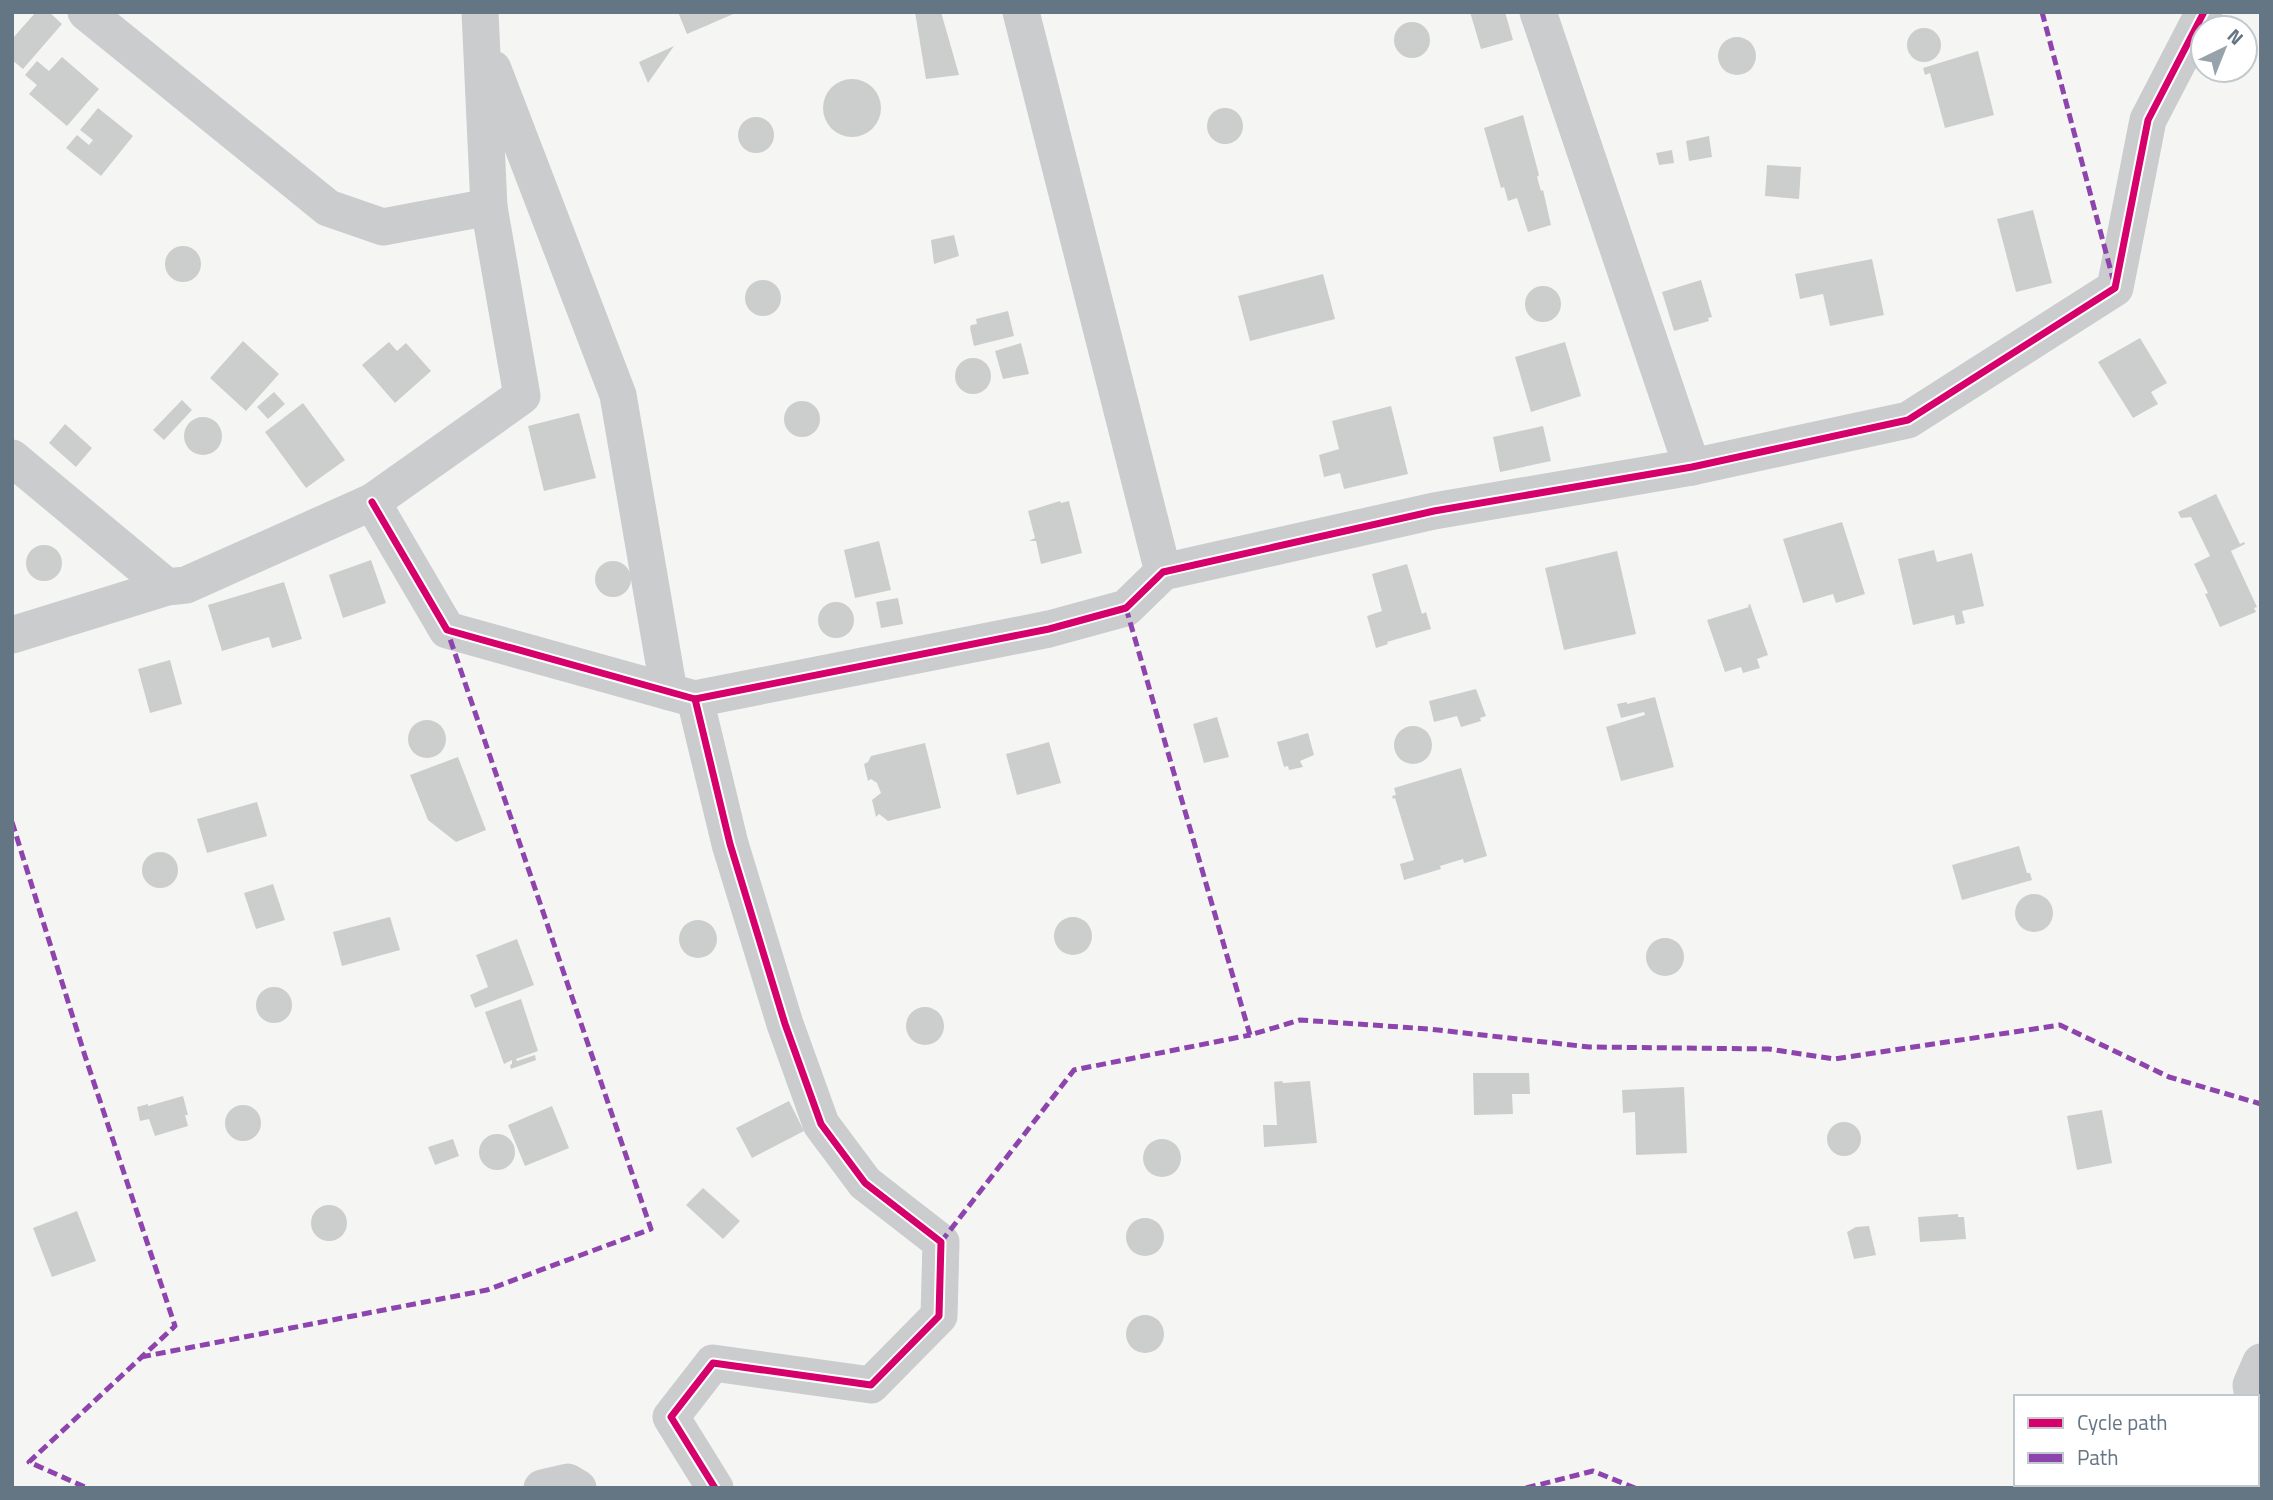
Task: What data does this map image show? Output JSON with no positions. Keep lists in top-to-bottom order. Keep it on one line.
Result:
{"legend":["Cycle path","Path"],"north":"top right"}
